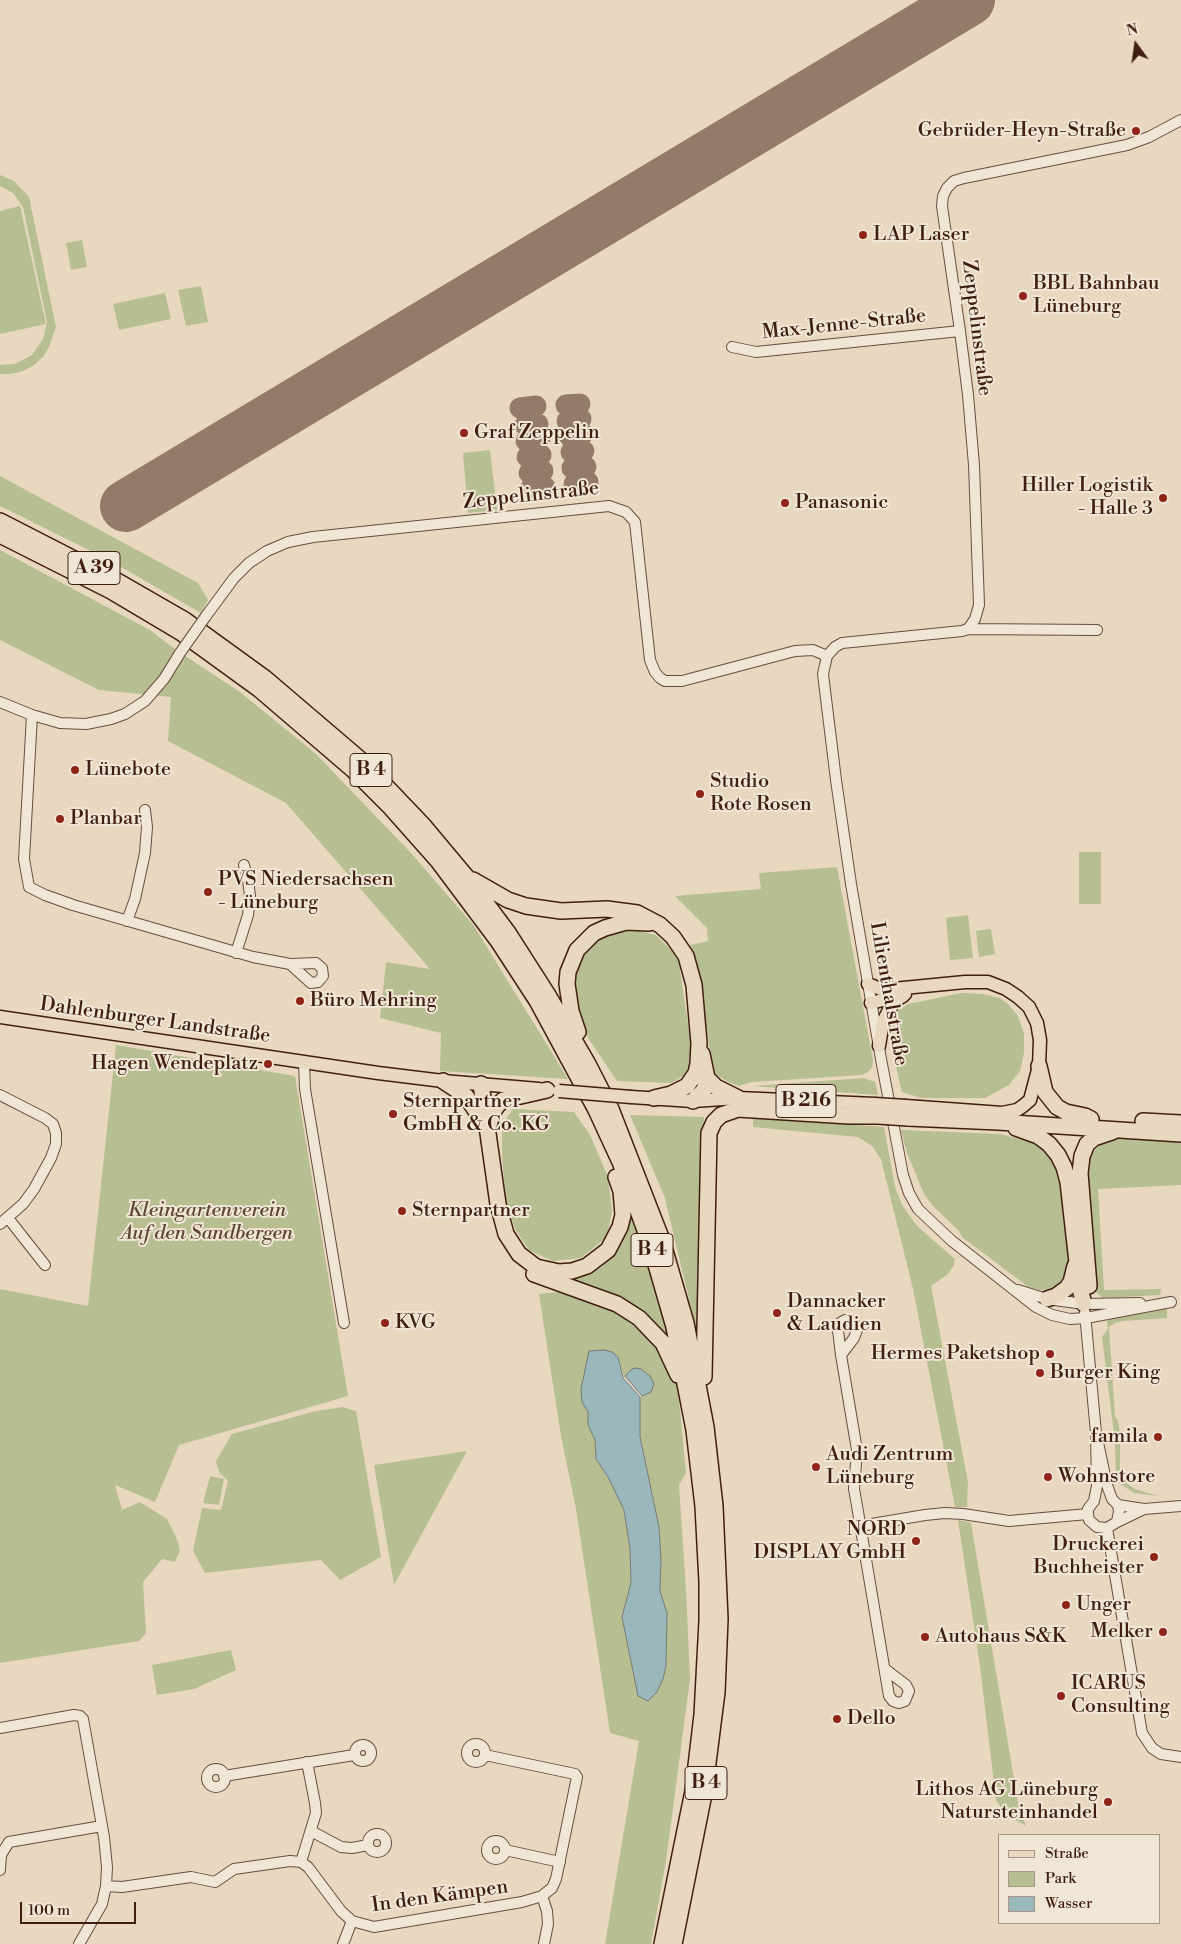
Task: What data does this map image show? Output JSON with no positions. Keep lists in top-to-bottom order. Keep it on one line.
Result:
{"streets":{"highway":["A 39","B 4","B 216"],"main road":["Dahlenburger Landstraße"],"street":["Max-Jenne-Straße","Zeppelinstraße","Lilienthalstraße","In den Kämpen"]},"crossings":[["Max-Jenne-Straße","Zeppelinstraße"],["Zeppelinstraße","Lilienthalstraße"],["A 39","B 4"],["Dahlenburger Landstraße","B 216"]],"parks":["Kleingartenverein Auf den Sandbergen"],"places":["Gebrüder-Heyn-Straße","LAP Laser","BBL Bahnbau Lüneburg","Graf Zeppelin","Hiller Logistik - Halle 3","Panasonic","Lünebote","Studio Rote Rosen","Planbar","PVS Niedersachsen - Lüneburg","Büro Mehring","Hagen Wendeplatz","Sternpartner GmbH & Co. KG","Sternpartner","Dannacker & Laudien","KVG","Hermes Paketshop","Burger King","famila","Audi Zentrum Lüneburg","Wohnstore","NORD DISPLAY GmbH","Druckerei Buchheister","Unger","Melker","Autohaus S&K","ICARUS Consulting","Dello","Lithos AG Lüneburg Natursteinhandel"],"legend":["Straße","Park","Wasser"],"scale_bar":"100 m","north":"top"}
